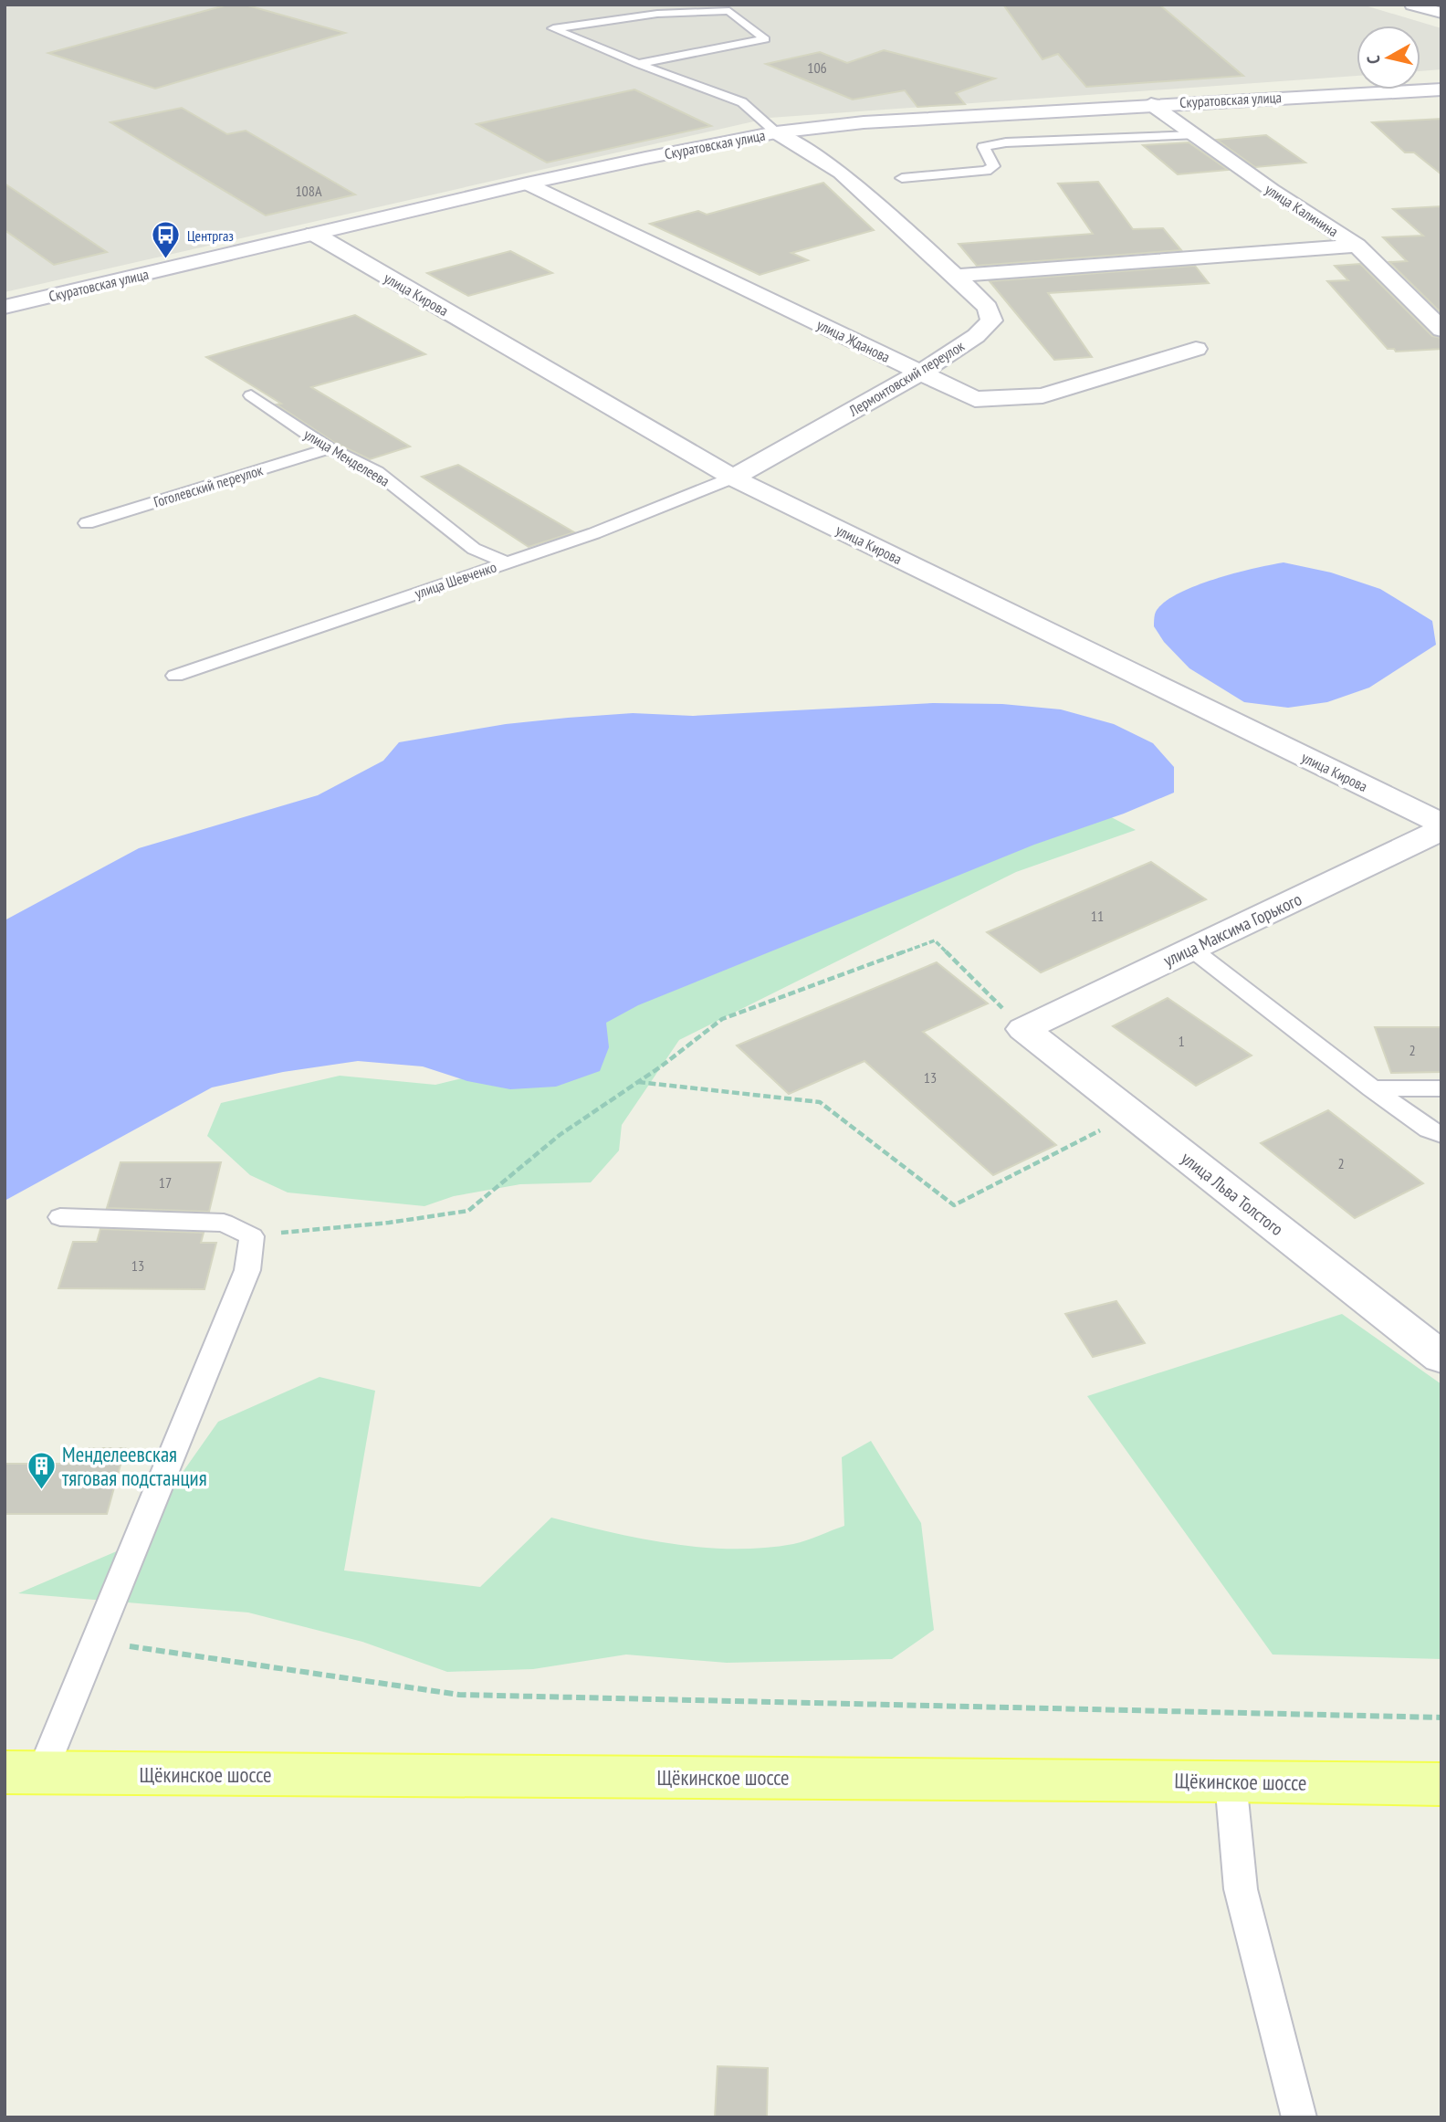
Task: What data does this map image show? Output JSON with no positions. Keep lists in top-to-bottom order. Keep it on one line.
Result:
{"streets":{"main road":["Щёкинское шоссе"],"street":["Скуратовская улица","улица Калинина","улица Кирова","улица Жданова","Лермонтовский переулок","улица Максима Горького","улица Льва Толстого"],"lane":["улица Менделеева","Гоголевский переулок","улица Шевченко"]},"crossings":[["Скуратовская улица","улица Калинина"],["Скуратовская улица","улица Кирова"],["Скуратовская улица","улица Жданова"],["Скуратовская улица","Лермонтовский переулок"],["улица Кирова","Лермонтовский переулок"],["улица Кирова","улица Шевченко"],["улица Жданова","Лермонтовский переулок"],["Лермонтовский переулок","улица Шевченко"],["улица Менделеева","Гоголевский переулок"],["улица Менделеева","улица Шевченко"],["улица Максима Горького","улица Льва Толстого"]],"places":{"bus stop":["Центргаз"],"building":["Менделеевская тяговая подстанция"]},"house_numbers":["106","108А","11","1","2","13","2","17","13"],"north":"left"}
